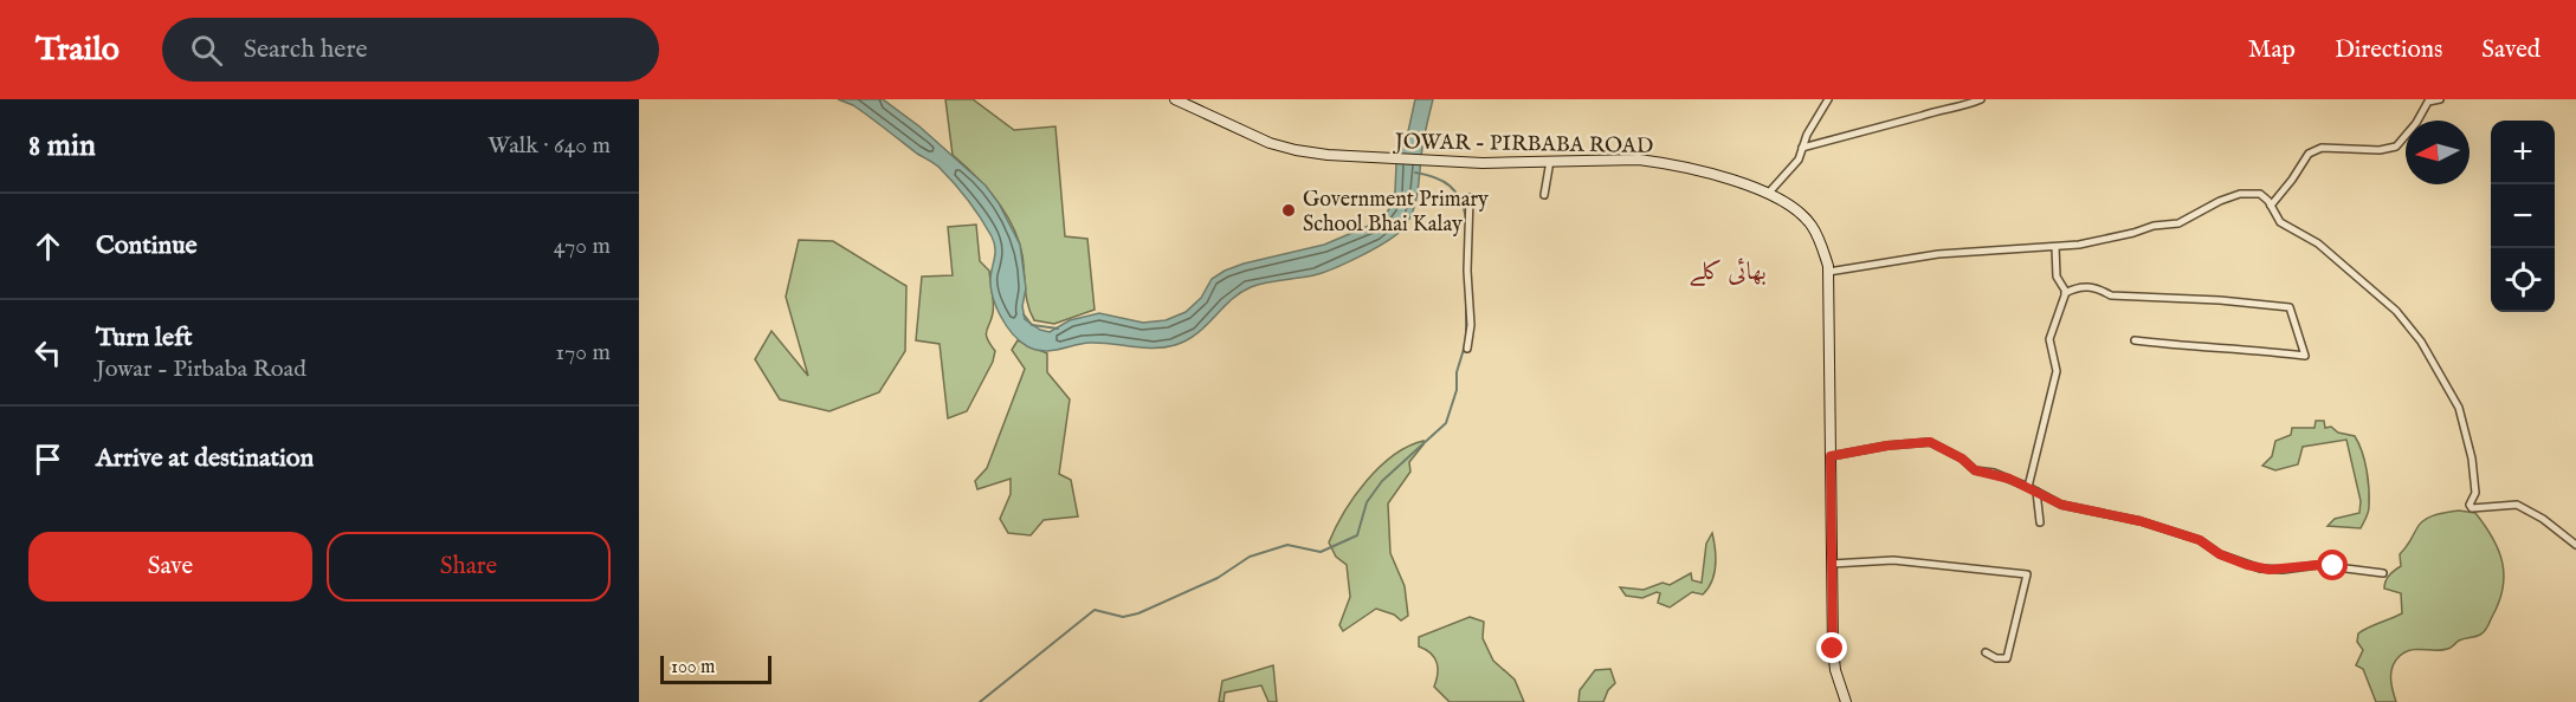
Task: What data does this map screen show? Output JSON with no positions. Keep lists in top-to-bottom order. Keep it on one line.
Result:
{"streets":{"main road":["JOWAR - PIRBABA ROAD"]},"districts":["بھائی كلے"],"places":["Government Primary School Bhai Kalay"],"scale_bar":"100 m","north":"left","page":{"header":"Trailo","search":"Search here","nav":["Map","Directions","Saved"],"heading":["8 min","Walk · 640 m"],"map_buttons":["+","−"],"list":[["Continue","470 m"],["Turn left","Jowar - Pirbaba Road","170 m"],"Arrive at destination"],"buttons":["Save","Share"],"scale":"100 m"}}
